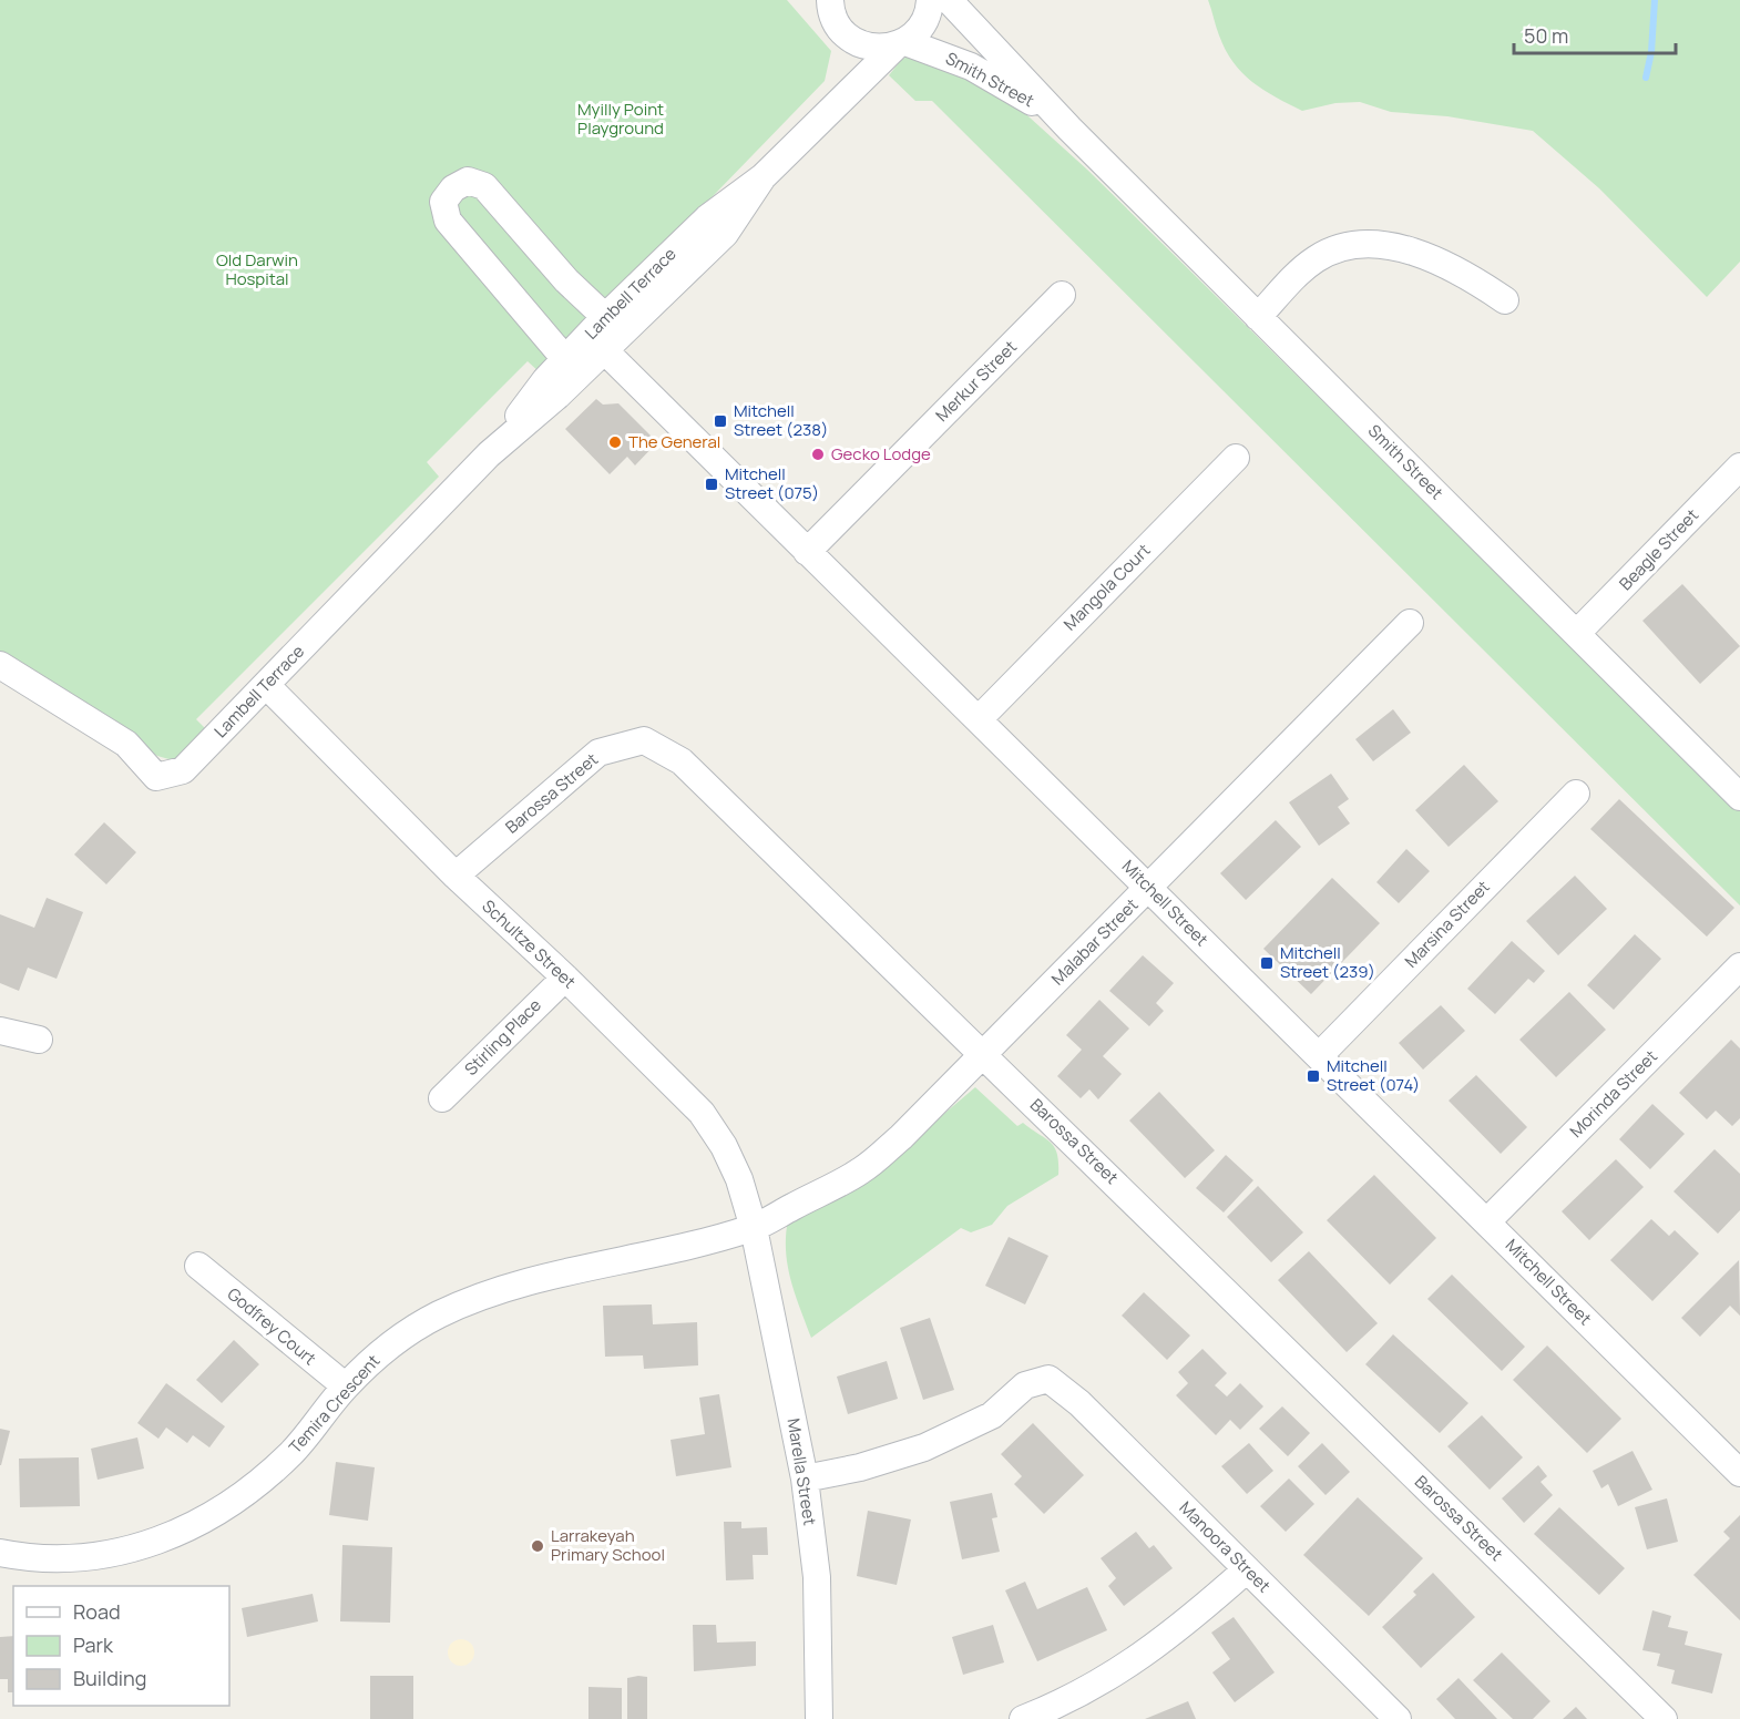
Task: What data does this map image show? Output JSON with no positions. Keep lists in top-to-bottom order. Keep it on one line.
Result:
{"streets":{"street":["Smith Street","Lambell Terrace","Merkur Street","Beagle Street","Mangola Court","Barossa Street","Mitchell Street","Marsina Street","Malabar Street","Schultze Street","Stirling Place","Morinda Street","Godfrey Court","Temira Crescent","Marella Street","Manoora Street"]},"crossings":[["Smith Street","Lambell Terrace"],["Smith Street","Beagle Street"],["Lambell Terrace","Mitchell Street"],["Lambell Terrace","Schultze Street"],["Merkur Street","Mitchell Street"],["Mangola Court","Mitchell Street"],["Barossa Street","Malabar Street"],["Barossa Street","Schultze Street"],["Mitchell Street","Marsina Street"],["Mitchell Street","Malabar Street"],["Mitchell Street","Morinda Street"],["Malabar Street","Schultze Street"],["Malabar Street","Temira Crescent"],["Malabar Street","Marella Street"],["Schultze Street","Stirling Place"],["Schultze Street","Temira Crescent"],["Schultze Street","Marella Street"],["Godfrey Court","Temira Crescent"],["Temira Crescent","Marella Street"],["Marella Street","Manoora Street"]],"parks":["Myilly Point Playground","Old Darwin Hospital"],"places":{"transit":["Mitchell Street (238)","Mitchell Street (075)","Mitchell Street (239)","Mitchell Street (074)"],"other":["The General","Gecko Lodge","Larrakeyah Primary School"]},"legend":["Road","Park","Building"],"scale_bar":"50 m"}
